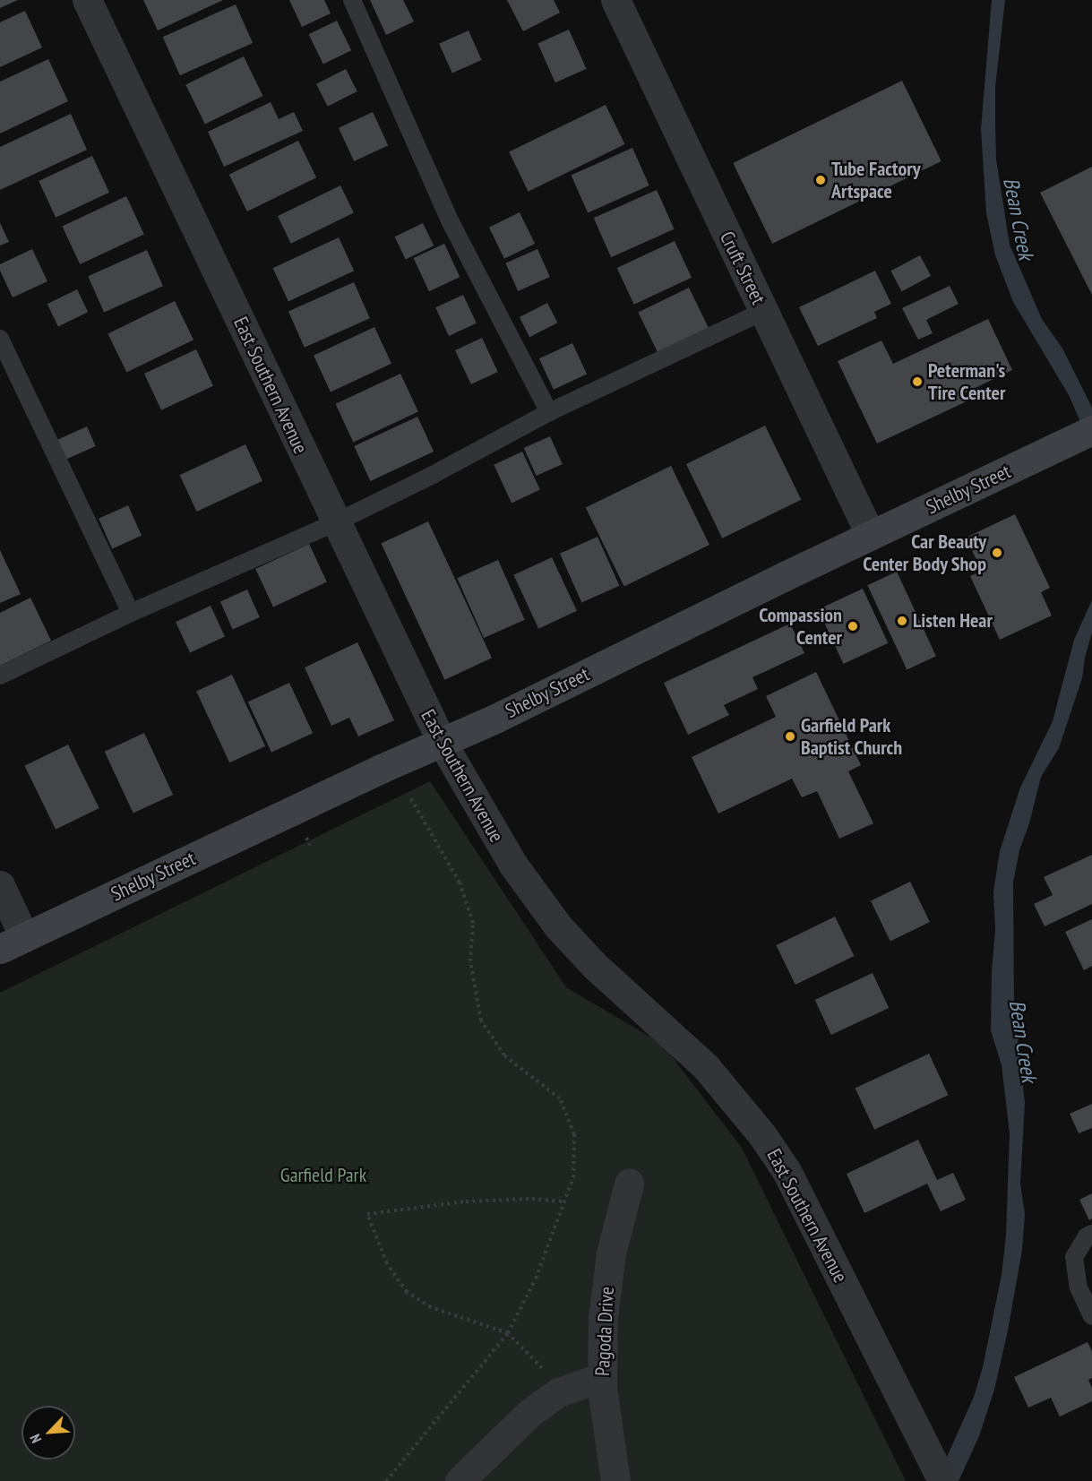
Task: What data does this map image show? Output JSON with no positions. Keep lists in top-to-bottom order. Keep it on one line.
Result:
{"streets":{"main road":["Shelby Street"],"street":["Cruft Street","East Southern Avenue","Pagoda Drive"]},"crossings":[["Cruft Street","Shelby Street"],["East Southern Avenue","Shelby Street"]],"water":["Bean Creek"],"parks":["Garfield Park"],"places":["Tube Factory Artspace","Peterman's Tire Center","Car Beauty Center Body Shop","Listen Hear","Compassion Center","Garfield Park Baptist Church"],"north":"bottom left"}
